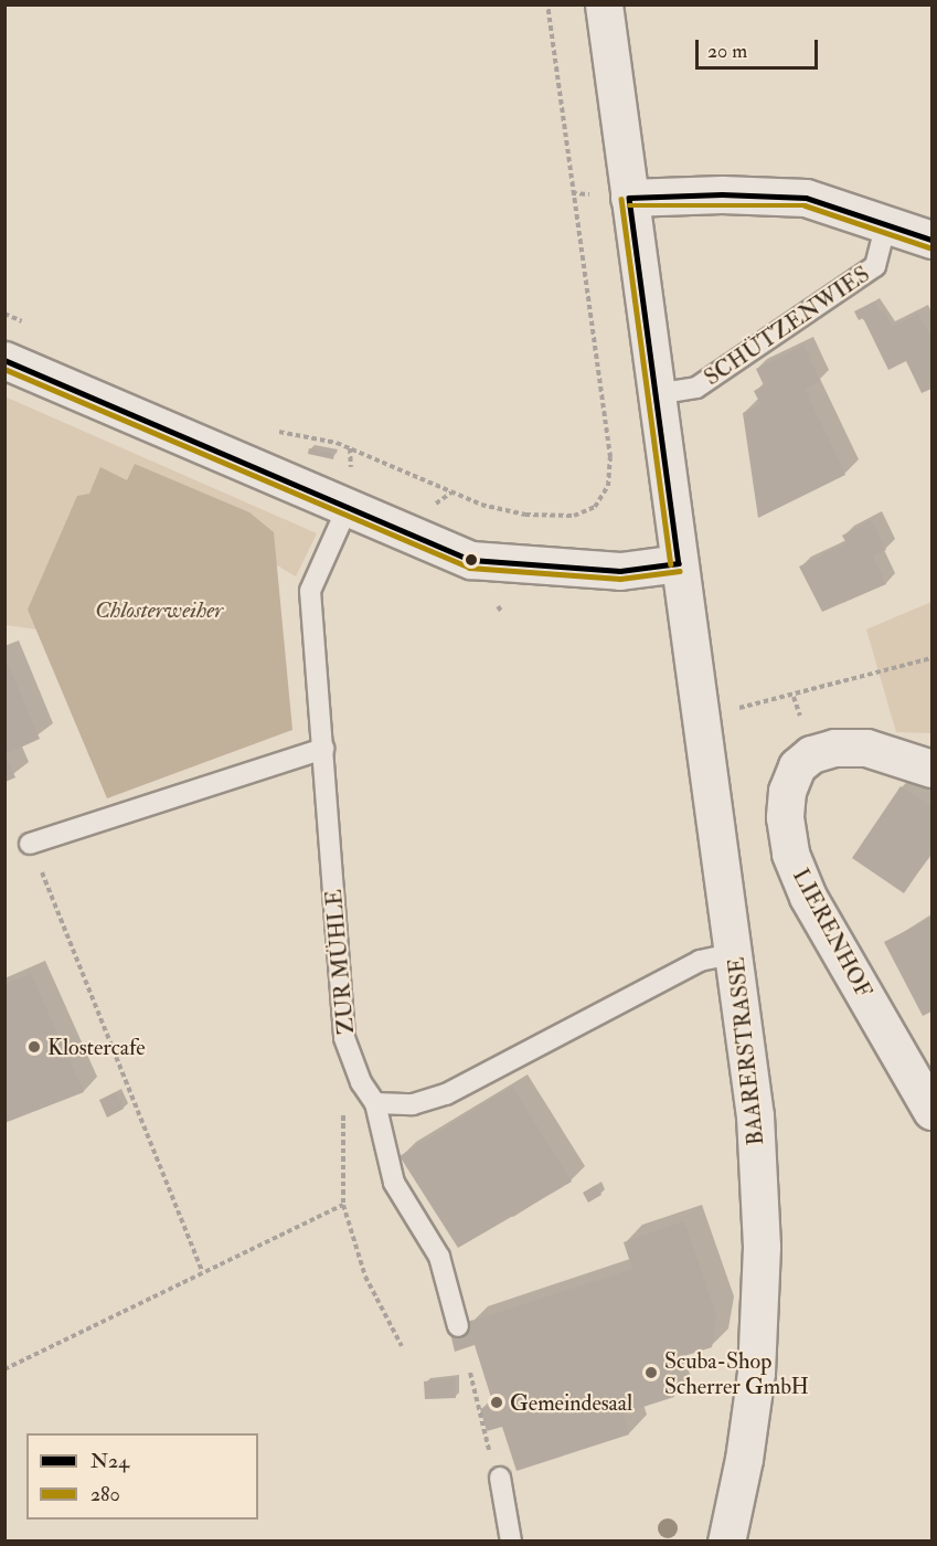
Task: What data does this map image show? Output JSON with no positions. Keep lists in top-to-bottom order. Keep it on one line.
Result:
{"streets":{"street":["LIERENHOF","BAARERSTRASSE"],"lane":["SCHÜTZENWIES","ZUR MÜHLE"]},"crossings":[["SCHÜTZENWIES","BAARERSTRASSE"]],"water":["Chlosterweiher"],"places":["Klostercafe","Scuba-Shop Scherrer GmbH","Gemeindesaal"],"lines":["transit line N24","transit line 280"],"legend":["N24","280"],"scale_bar":"20 m"}
